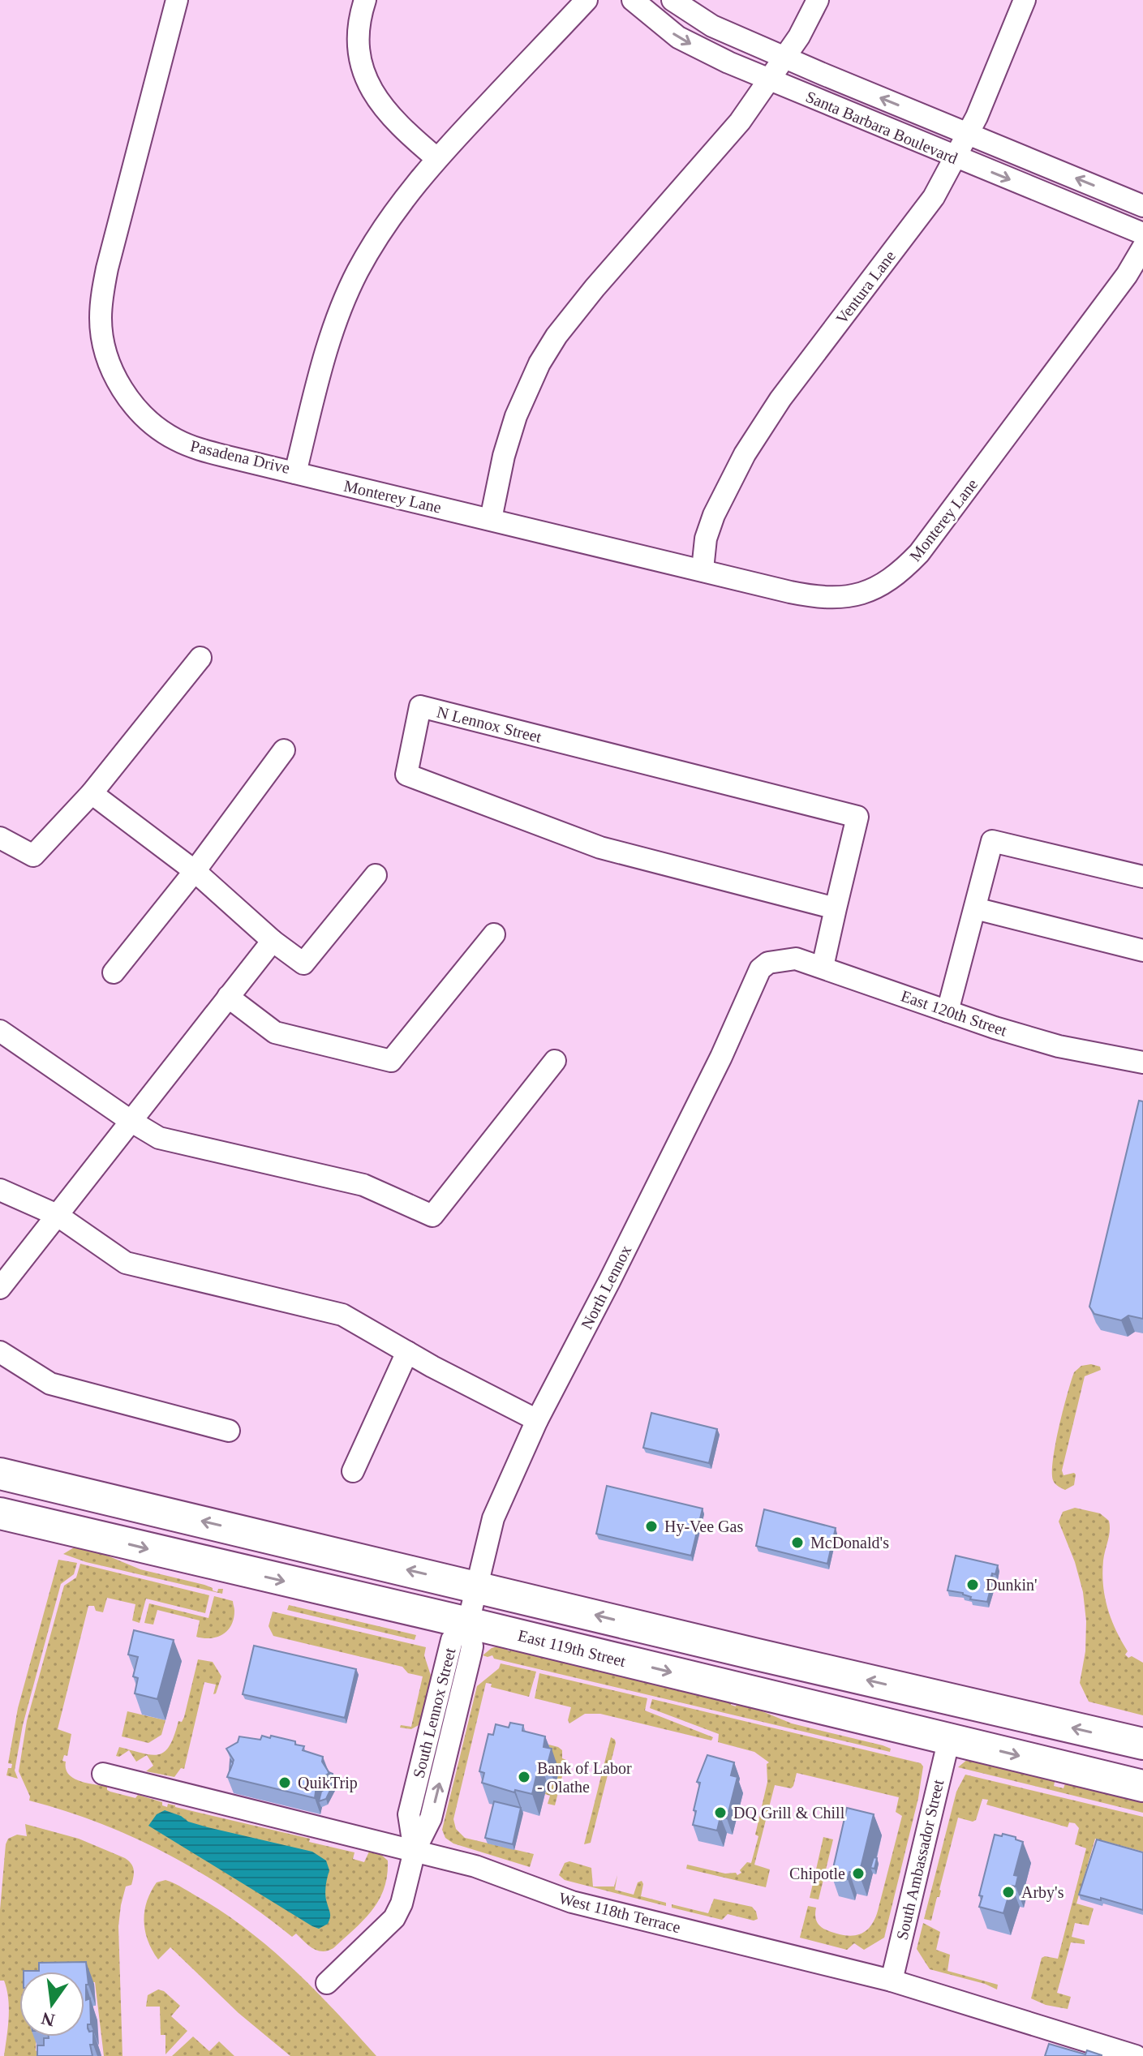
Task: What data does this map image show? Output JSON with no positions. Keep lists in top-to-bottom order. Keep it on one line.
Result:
{"streets":{"main road":["East 119th Street"],"street":["Santa Barbara Boulevard","Ventura Lane","Pasadena Drive","Monterey Lane","N Lennox Street","East 120th Street","North Lennox","South Lennox Street","South Ambassador Street","West 118th Terrace"]},"crossings":[["Santa Barbara Boulevard","Ventura Lane"],["Ventura Lane","Monterey Lane"],["Pasadena Drive","Monterey Lane"],["N Lennox Street","East 120th Street"],["East 120th Street","North Lennox"],["North Lennox","East 119th Street"],["North Lennox","South Lennox Street"],["East 119th Street","South Lennox Street"],["East 119th Street","South Ambassador Street"],["South Lennox Street","West 118th Terrace"],["South Ambassador Street","West 118th Terrace"]],"places":["Hy-Vee Gas","McDonald's","Dunkin'","Bank of Labor - Olathe","QuikTrip","DQ Grill & Chill","Chipotle","Arby's"],"north":"bottom"}
